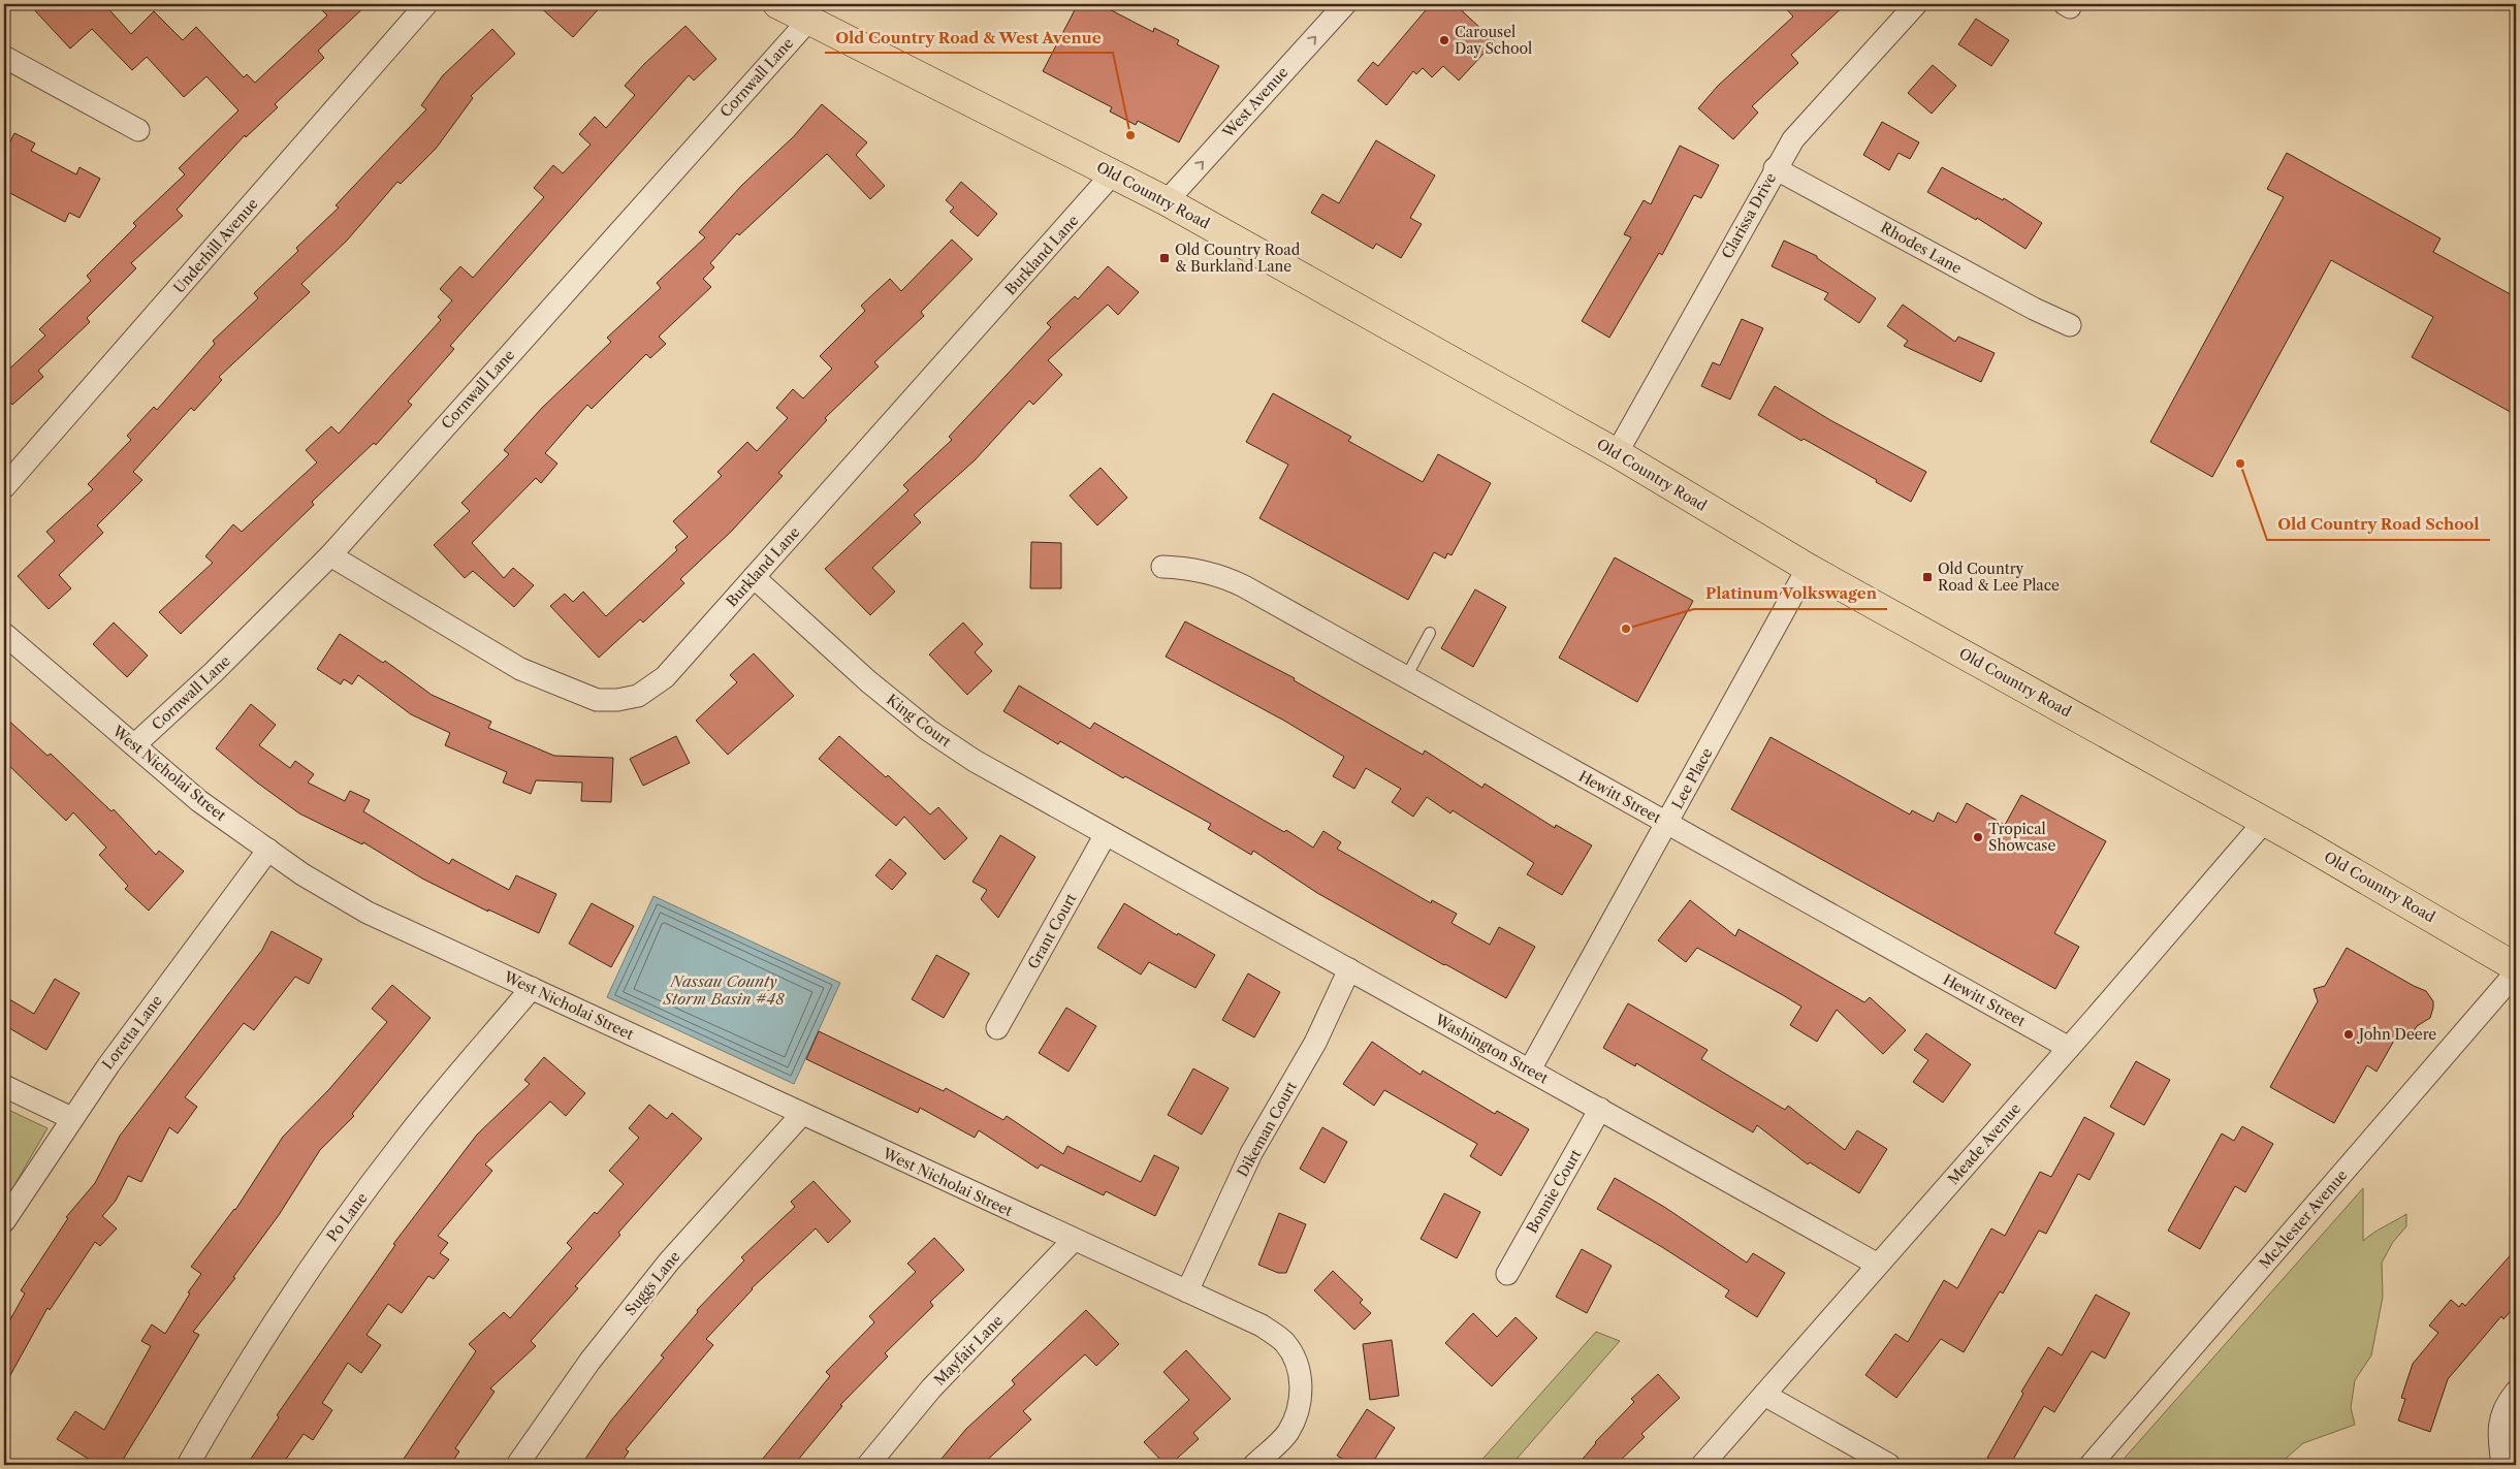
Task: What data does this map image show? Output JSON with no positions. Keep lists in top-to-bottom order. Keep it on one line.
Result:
{"streets":{"main road":["Old Country Road"],"street":["Cornwall Lane","West Avenue","Clarissa Drive","Underhill Avenue","Rhodes Lane","Burkland Lane","King Court","West Nicholai Street","Lee Place","Hewitt Street","Grant Court","Loretta Lane","Washington Street","Dikeman Court","Meade Avenue","Bonnie Court","Po Lane","McAlester Avenue","Suggs Lane","Mayfair Lane"]},"crossings":[["Cornwall Lane","Old Country Road"],["Cornwall Lane","Burkland Lane"],["Cornwall Lane","West Nicholai Street"],["West Avenue","Old Country Road"],["Old Country Road","Clarissa Drive"],["Old Country Road","Burkland Lane"],["Old Country Road","Lee Place"],["Old Country Road","Meade Avenue"],["Clarissa Drive","Rhodes Lane"],["Burkland Lane","King Court"],["King Court","Grant Court"],["King Court","Washington Street"],["West Nicholai Street","Loretta Lane"],["West Nicholai Street","Dikeman Court"],["West Nicholai Street","Po Lane"],["West Nicholai Street","Suggs Lane"],["West Nicholai Street","Mayfair Lane"],["Lee Place","Hewitt Street"],["Lee Place","Washington Street"],["Hewitt Street","Meade Avenue"],["Grant Court","Washington Street"],["Washington Street","Dikeman Court"],["Washington Street","Meade Avenue"],["Washington Street","Bonnie Court"]],"one_way":["West Avenue"],"water":["Nassau County Storm Basin #48"],"places":{"other":["Carousel Day School","Old Country Road & West Avenue","Old Country Road School","Platinum Volkswagen","Tropical Showcase","John Deere"],"transit":["Old Country Road & Burkland Lane","Old Country Road & Lee Place"]}}
